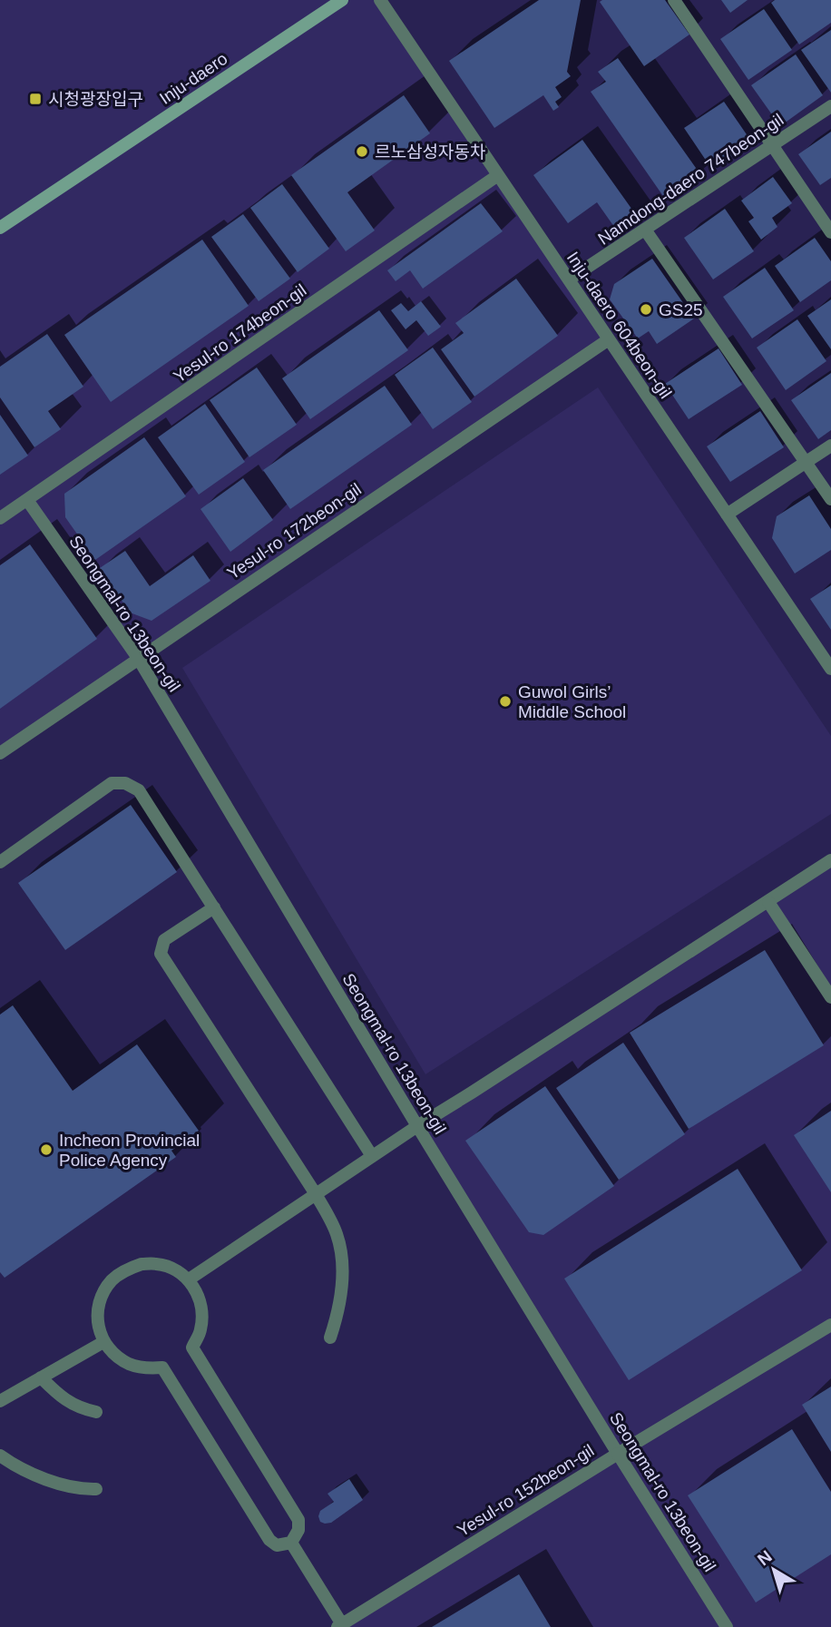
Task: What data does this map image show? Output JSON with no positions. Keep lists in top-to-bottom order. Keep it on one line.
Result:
{"streets":{"main road":["Inju-daero"],"street":["Namdong-daero 747beon-gil","Inju-daero 604beon-gil","Yesul-ro 174beon-gil","Yesul-ro 172beon-gil","Seongmal-ro 13beon-gil","Yesul-ro 152beon-gil"]},"crossings":[["Namdong-daero 747beon-gil","Inju-daero 604beon-gil"],["Inju-daero 604beon-gil","Yesul-ro 174beon-gil"],["Inju-daero 604beon-gil","Yesul-ro 172beon-gil"],["Yesul-ro 174beon-gil","Seongmal-ro 13beon-gil"],["Yesul-ro 172beon-gil","Seongmal-ro 13beon-gil"],["Seongmal-ro 13beon-gil","Yesul-ro 152beon-gil"]],"places":{"transit":["시청광장입구"],"other":["르노삼성자동차","GS25","Guwol Girls’ Middle School","Incheon Provincial Police Agency"]},"north":"top left"}
